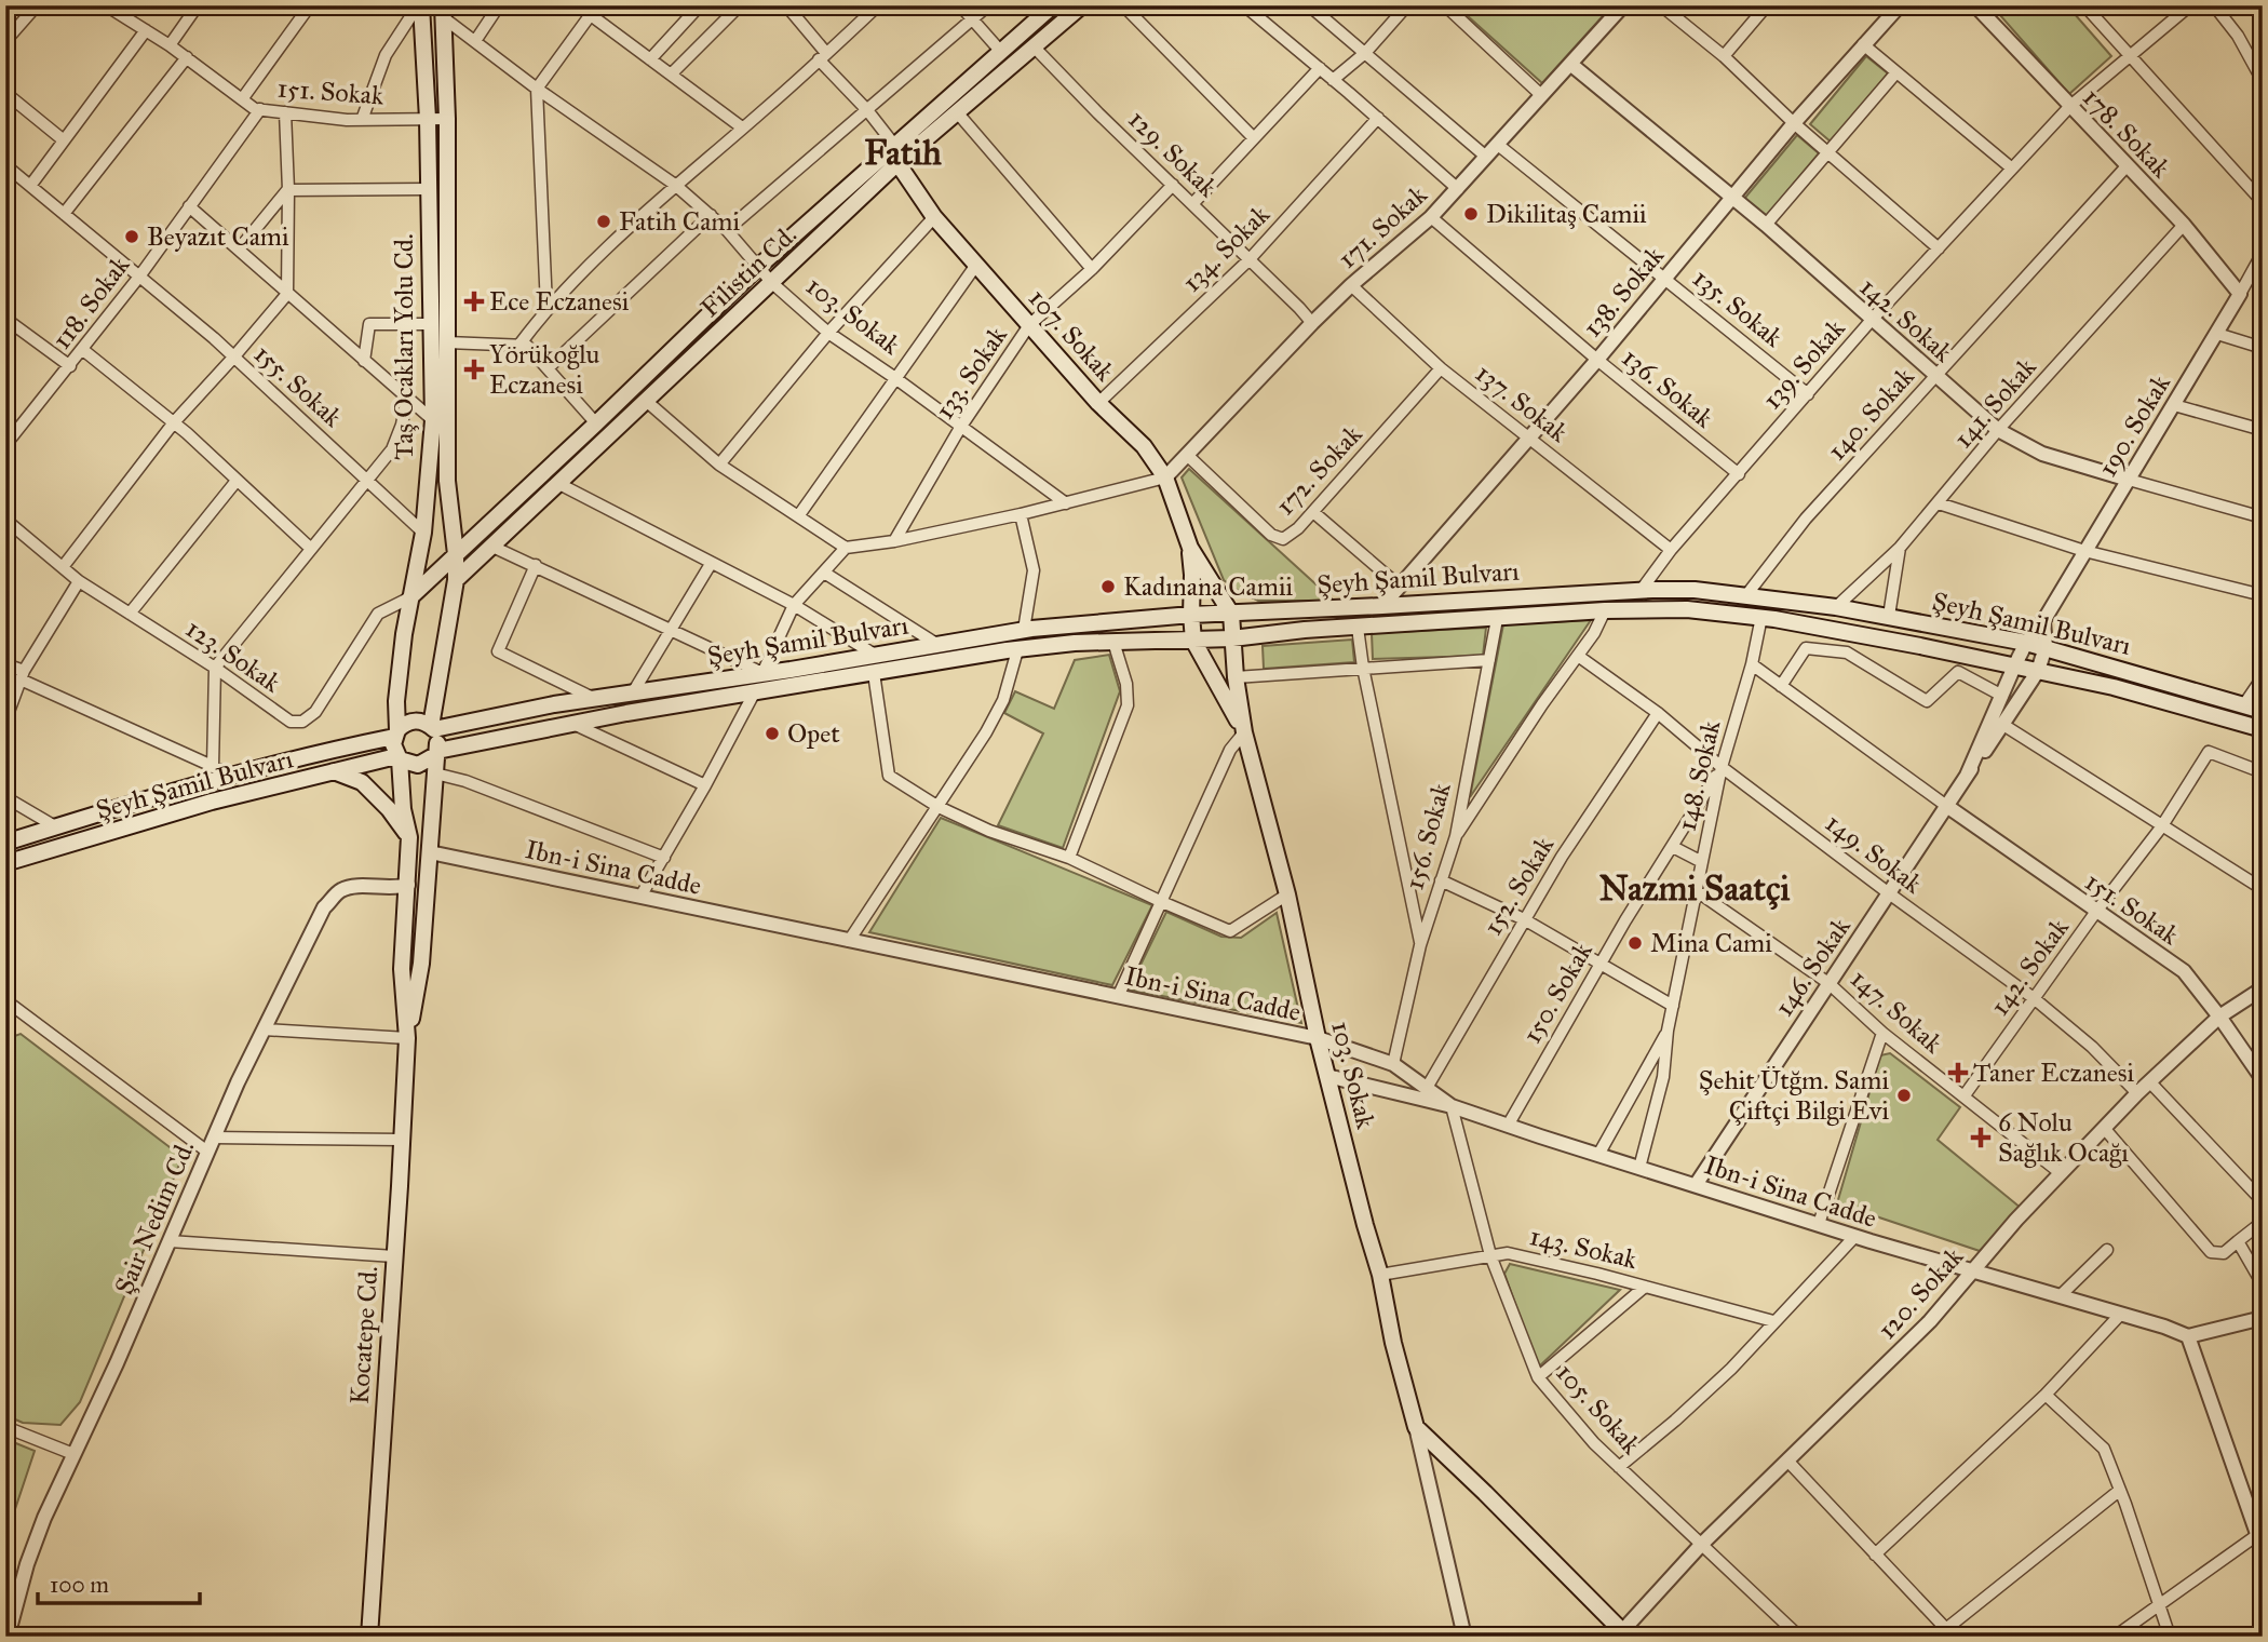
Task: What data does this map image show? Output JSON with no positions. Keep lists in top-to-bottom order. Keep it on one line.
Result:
{"streets":{"main road":["Filistin Cd.","103. Sokak","107. Sokak","Taş Ocakları Yolu Cd.","Şeyh Şamil Bulvarı","Kocatepe Cd."],"street":["151. Sokak","178. Sokak","129. Sokak","171. Sokak","134. Sokak","138. Sokak","118. Sokak","135. Sokak","142. Sokak","139. Sokak","133. Sokak","155. Sokak","136. Sokak","137. Sokak","141. Sokak","140. Sokak","190. Sokak","172. Sokak","123. Sokak","148. Sokak","156. Sokak","149. Sokak","Ibn-i Sina Cadde","152. Sokak","146. Sokak","150. Sokak","147. Sokak","Şair Nedim Cd.","143. Sokak","120. Sokak","105. Sokak"]},"crossings":[["151. Sokak","118. Sokak"],["151. Sokak","142. Sokak"],["151. Sokak","Taş Ocakları Yolu Cd."],["151. Sokak","146. Sokak"],["151. Sokak","120. Sokak"],["178. Sokak","139. Sokak"],["178. Sokak","141. Sokak"],["178. Sokak","140. Sokak"],["178. Sokak","190. Sokak"],["129. Sokak","171. Sokak"],["129. Sokak","134. Sokak"],["129. Sokak","Filistin Cd."],["129. Sokak","133. Sokak"],["171. Sokak","135. Sokak"],["171. Sokak","142. Sokak"],["171. Sokak","107. Sokak"],["171. Sokak","136. Sokak"],["171. Sokak","137. Sokak"],["171. Sokak","172. Sokak"],["134. Sokak","107. Sokak"],["Filistin Cd.","103. Sokak"],["Filistin Cd.","107. Sokak"],["Filistin Cd.","Taş Ocakları Yolu Cd."],["Filistin Cd.","123. Sokak"],["138. Sokak","135. Sokak"],["138. Sokak","142. Sokak"],["138. Sokak","136. Sokak"],["138. Sokak","137. Sokak"],["138. Sokak","Şeyh Şamil Bulvarı"],["118. Sokak","155. Sokak"],["135. Sokak","139. Sokak"],["103. Sokak","107. Sokak"],["103. Sokak","Taş Ocakları Yolu Cd."],["103. Sokak","133. Sokak"],["103. Sokak","Şeyh Şamil Bulvarı"],["103. Sokak","Ibn-i Sina Cadde"],["103. Sokak","143. Sokak"],["142. Sokak","139. Sokak"],["142. Sokak","141. Sokak"],["142. Sokak","140. Sokak"],["142. Sokak","190. Sokak"],["142. Sokak","149. Sokak"],["142. Sokak","147. Sokak"],["107. Sokak","133. Sokak"],["Taş Ocakları Yolu Cd.","155. Sokak"],["Taş Ocakları Yolu Cd.","Şeyh Şamil Bulvarı"],["Taş Ocakları Yolu Cd.","123. Sokak"],["Taş Ocakları Yolu Cd.","Kocatepe Cd."],["139. Sokak","136. Sokak"],["139. Sokak","137. Sokak"],["139. Sokak","Şeyh Şamil Bulvarı"],["137. Sokak","172. Sokak"],["141. Sokak","Şeyh Şamil Bulvarı"],["140. Sokak","Şeyh Şamil Bulvarı"],["190. Sokak","Şeyh Şamil Bulvarı"],["190. Sokak","146. Sokak"],["Şeyh Şamil Bulvarı","148. Sokak"],["Şeyh Şamil Bulvarı","156. Sokak"],["Şeyh Şamil Bulvarı","146. Sokak"],["Şeyh Şamil Bulvarı","Kocatepe Cd."],["148. Sokak","149. Sokak"],["148. Sokak","Ibn-i Sina Cadde"],["148. Sokak","150. Sokak"],["148. Sokak","147. Sokak"],["156. Sokak","Ibn-i Sina Cadde"],["149. Sokak","152. Sokak"],["149. Sokak","146. Sokak"],["149. Sokak","150. Sokak"],["149. Sokak","120. Sokak"],["Ibn-i Sina Cadde","152. Sokak"],["Ibn-i Sina Cadde","146. Sokak"],["Ibn-i Sina Cadde","150. Sokak"],["Ibn-i Sina Cadde","120. Sokak"],["Ibn-i Sina Cadde","Kocatepe Cd."],["Ibn-i Sina Cadde","105. Sokak"],["146. Sokak","147. Sokak"],["147. Sokak","120. Sokak"],["Şair Nedim Cd.","Kocatepe Cd."],["143. Sokak","105. Sokak"],["120. Sokak","105. Sokak"]],"districts":["Fatih","Nazmi Saatçi"],"places":{"other":["Dikilitaş Camii","Fatih Cami","Beyazıt Cami","Kadınana Camii","Opet","Mina Cami","Şehit Ütğm. Sami Çiftçi Bilgi Evi"],"health":["Ece Eczanesi","Yörükoğlu Eczanesi","Taner Eczanesi","6 Nolu Sağlık Ocağı"]},"scale_bar":"100 m"}
